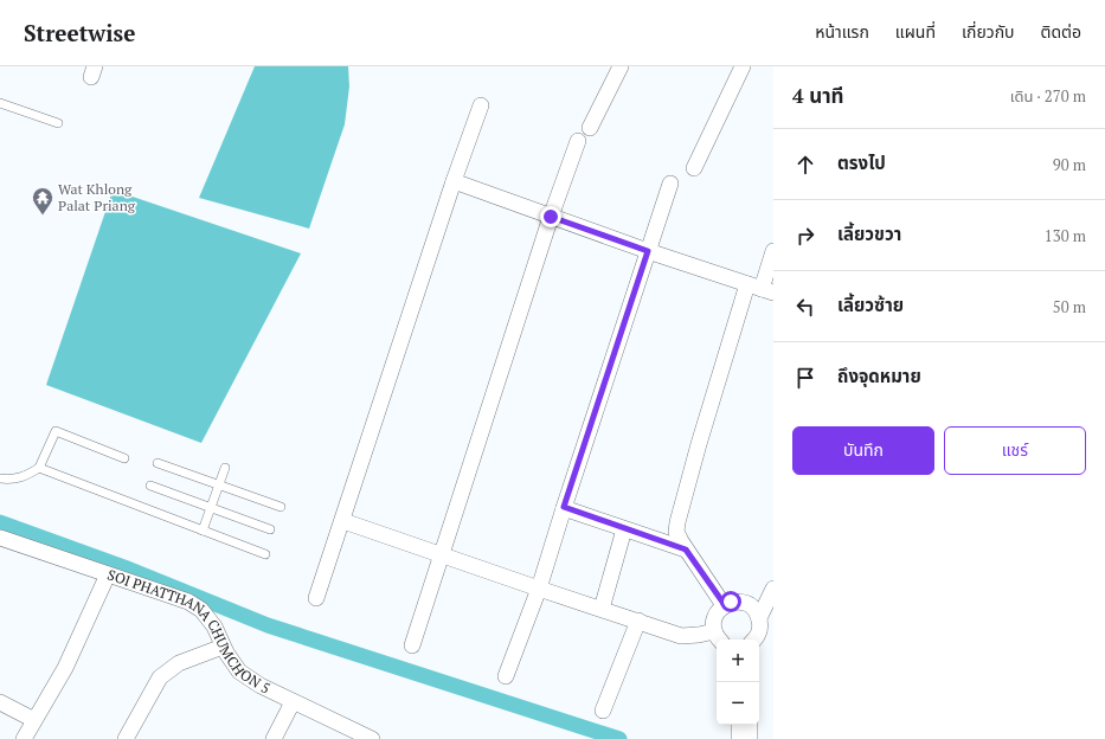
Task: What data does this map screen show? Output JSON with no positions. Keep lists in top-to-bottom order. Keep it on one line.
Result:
{"streets":{"street":["SOI PHATTHANA CHUMCHON 5"]},"places":{"temple":["Wat Khlong Palat Priang"]},"page":{"header":"Streetwise","nav":["หน้าแรก","แผนที่","เกี่ยวกับ","ติดต่อ"],"heading":["4 นาที","เดิน · 270 m"],"list":[["ตรงไป","90 m"],["เลี้ยวขวา","130 m"],["เลี้ยวซ้าย","50 m"],"ถึงจุดหมาย"],"buttons":["บันทึก","แชร์"],"map_buttons":["+","−"]}}
